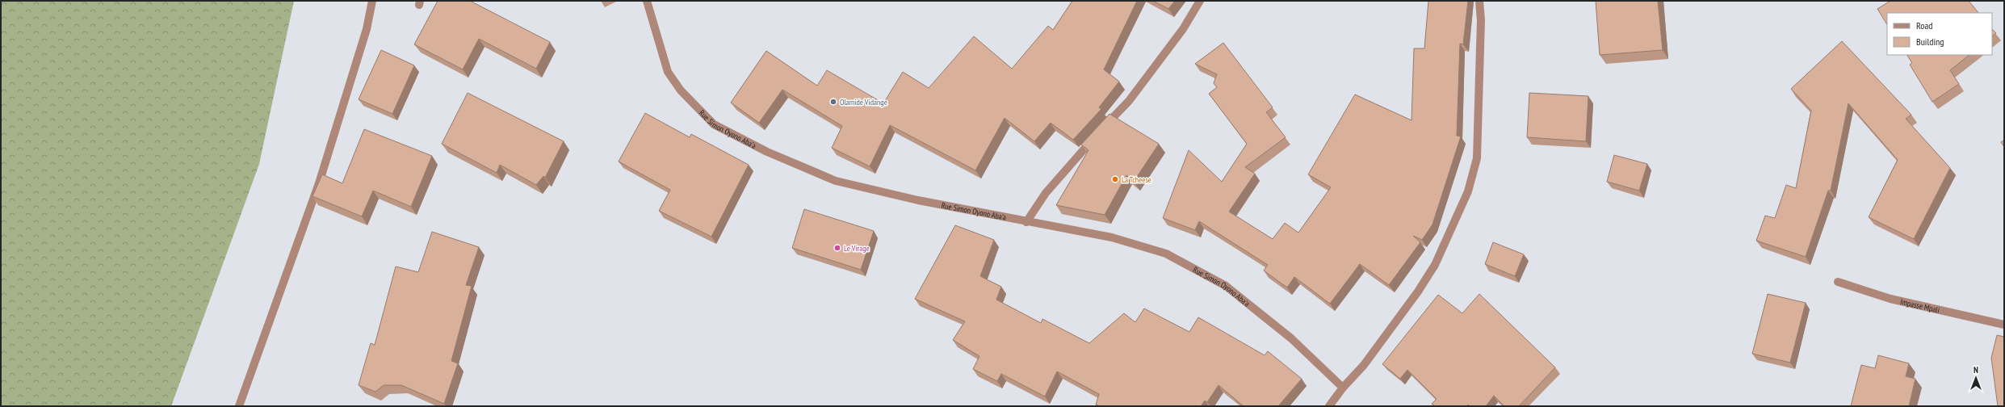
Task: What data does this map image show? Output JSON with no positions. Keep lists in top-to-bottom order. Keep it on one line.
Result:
{"streets":{"street":["Rue Simon Oyono Aba'a","Impasse Mpali"]},"places":["Olamide Vidange","La Tcheese","Le Virage"],"legend":["Road","Building"],"north":"top"}
